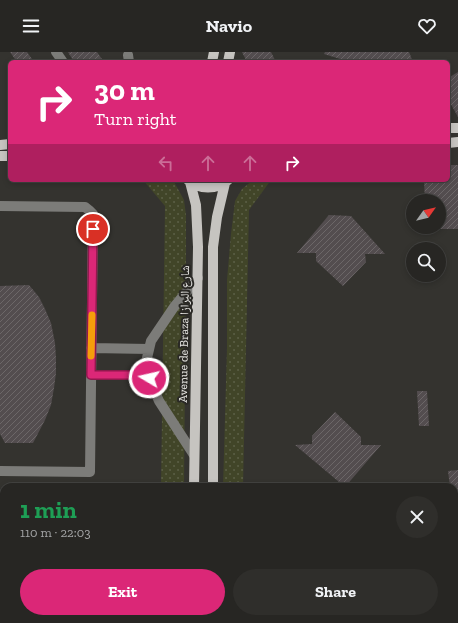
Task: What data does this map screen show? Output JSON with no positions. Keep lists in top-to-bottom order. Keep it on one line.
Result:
{"streets":{"main road":["Avenue de Braza شارع البرازا"]},"north":"top right","page":{"header":"Navio","turn":["30 m","Turn right"],"heading":["1 min","110 m · 22:03"],"buttons":["Exit","Share"]}}
